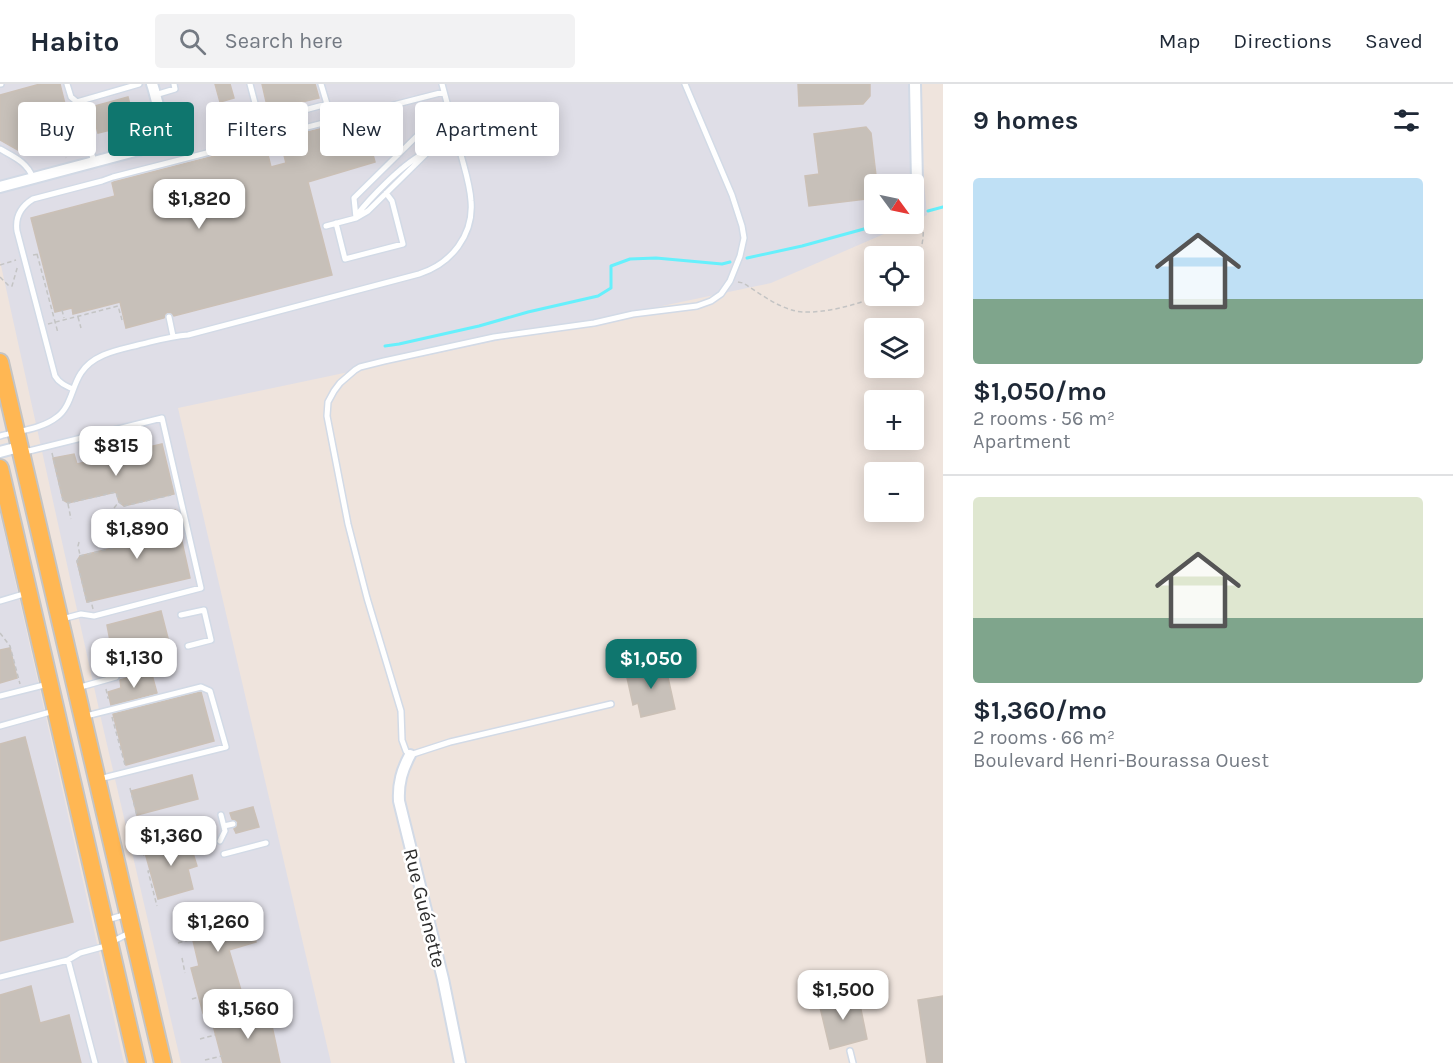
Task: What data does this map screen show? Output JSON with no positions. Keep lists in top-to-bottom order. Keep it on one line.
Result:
{"streets":{"street":["Rue Guénette"]},"north":"bottom right","page":{"header":"Habito","search":"Search here","nav":["Map","Directions","Saved"],"heading":"9 homes","chip":["Buy","Rent","Filters","New","Apartment"],"list":[{"name":"$1,050/mo","note":"2 rooms · 56 m² · Apartment"},{"name":"$1,360/mo","note":"2 rooms · 66 m² · Boulevard Henri-Bourassa Ouest"}],"map_buttons":["+","−"],"price":["$1,820","$815","$1,890","$1,130","$1,050","$1,360","$1,260","$1,500","$1,560"]}}
